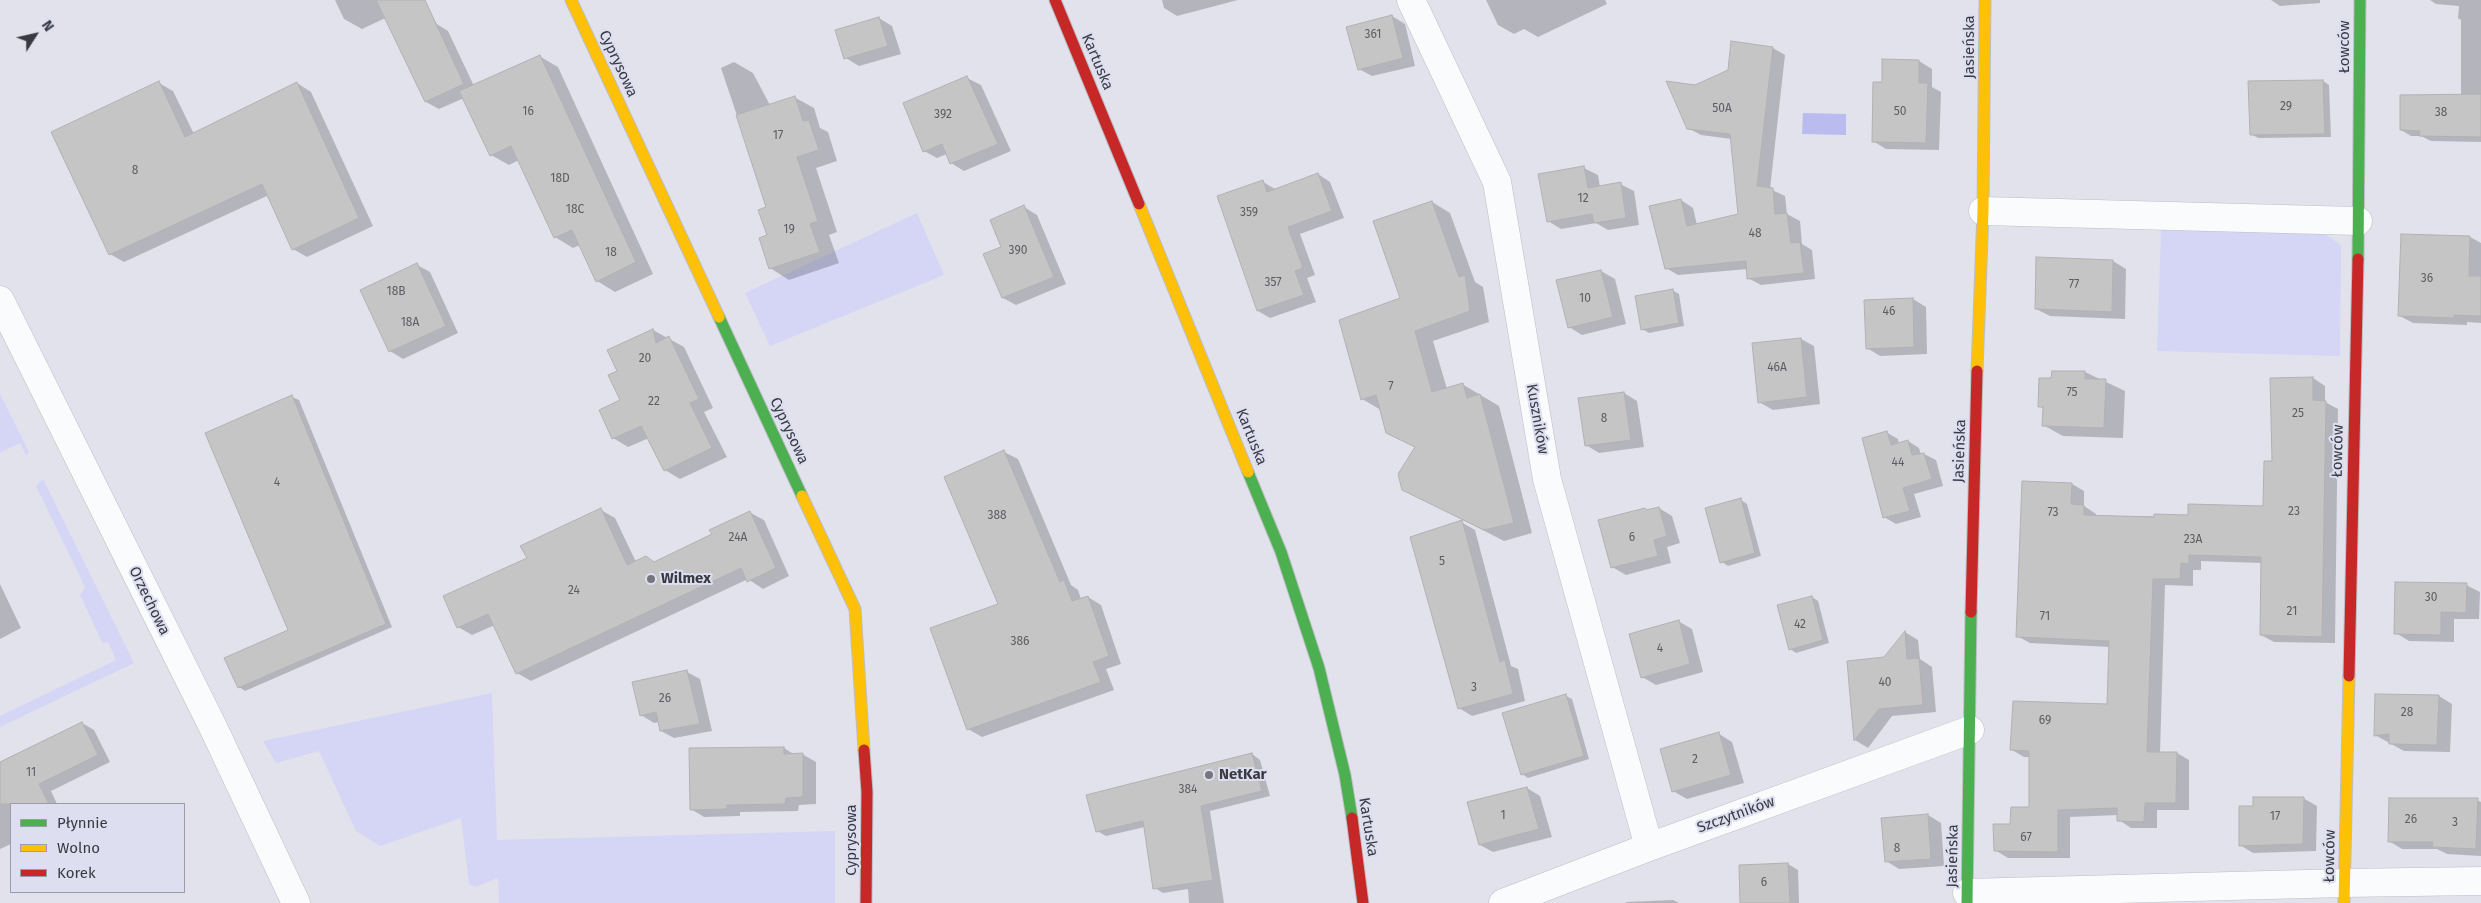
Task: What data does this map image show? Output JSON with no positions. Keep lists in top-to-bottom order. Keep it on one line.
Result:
{"streets":{"street":["Jasieńska","Łowców","Kartuska","Cyprysowa","Kuszników","Orzechowa","Szczytników"]},"crossings":[["Jasieńska","Szczytników"],["Kuszników","Szczytników"]],"places":["Wilmex","NetKar"],"house_numbers":["361","29","50A","16","50","38","392","17","8","18D","12","18C","359","19","48","390","18","36","357","77","18B","10","46","18A","20","46A","7","75","22","25","8","44","4","23","73","388","24A","6","23A","5","24","30","21","71","42","386","4","40","3","26","28","69","2","11","384","1","17","26","3","67","8","6"],"legend":["Płynnie","Wolno","Korek"],"north":"top right"}
